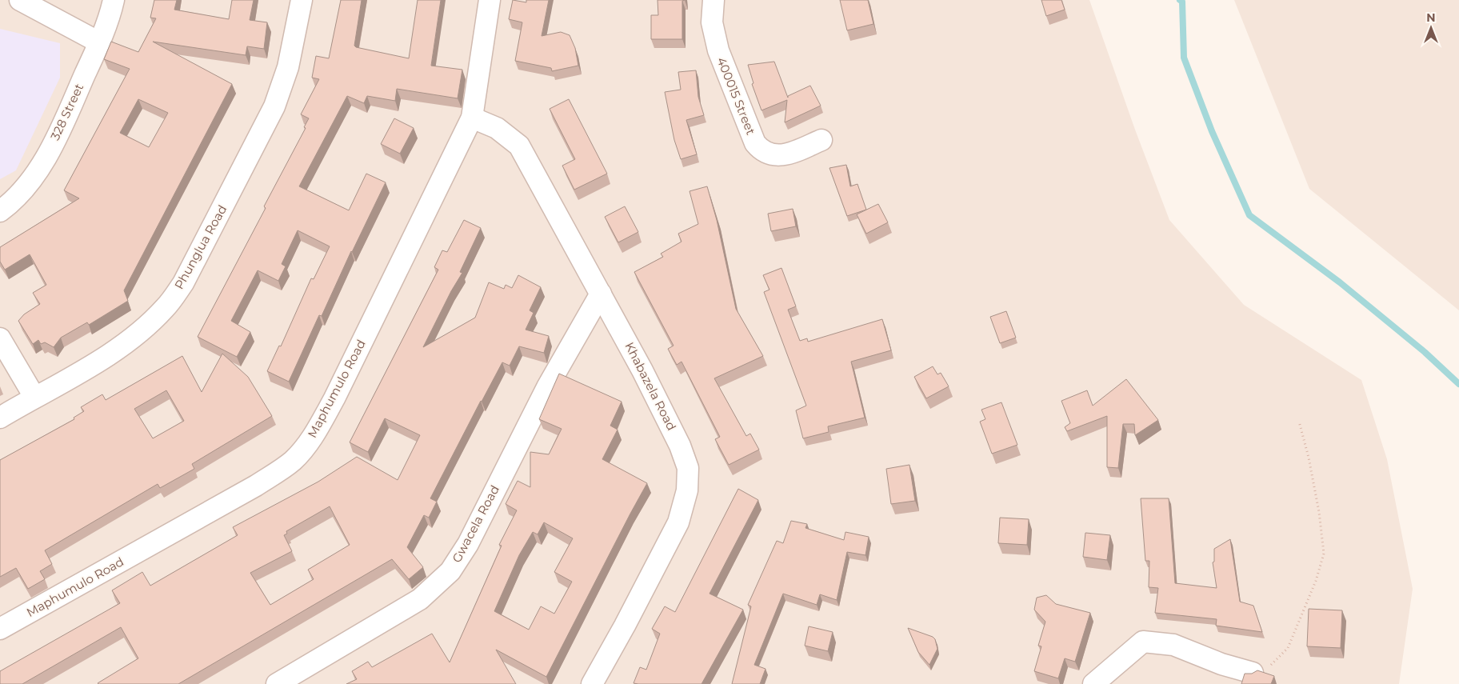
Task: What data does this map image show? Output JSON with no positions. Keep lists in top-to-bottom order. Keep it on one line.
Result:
{"streets":{"street":["400015 Street","328 Street","Phunglua Road","Khabazela Road","Maphumulo Road","Gwacela Road"]},"crossings":[["Khabazela Road","Maphumulo Road"],["Khabazela Road","Gwacela Road"]],"north":"top"}
